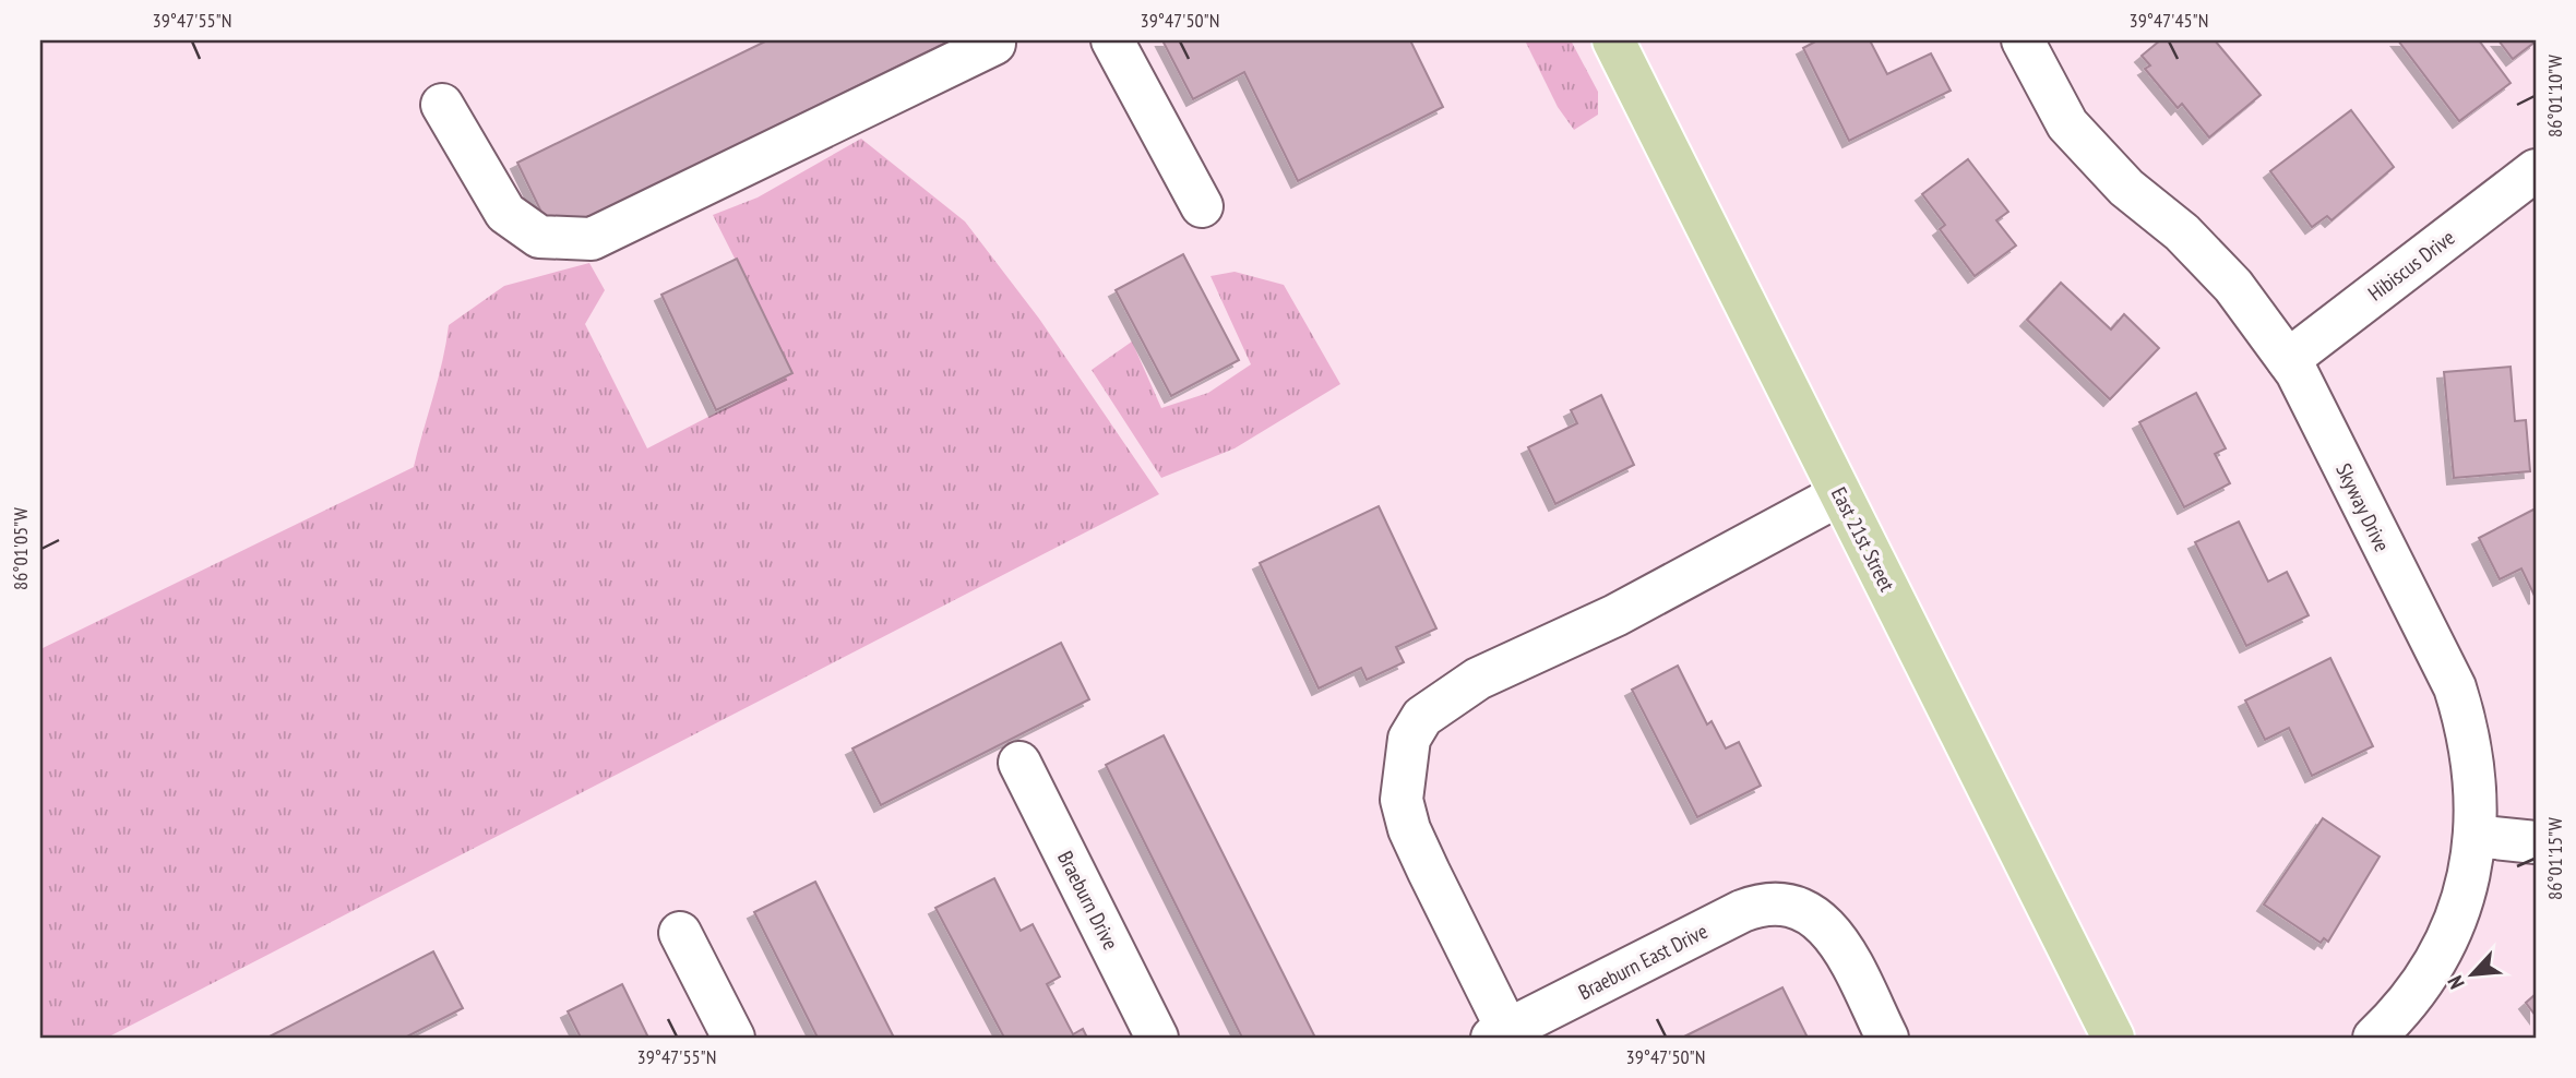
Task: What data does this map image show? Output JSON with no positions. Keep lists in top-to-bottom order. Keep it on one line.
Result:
{"streets":{"main road":["East 21st Street"],"street":["Hibiscus Drive","Skyway Drive","Braeburn Drive","Braeburn East Drive"]},"crossings":[["Hibiscus Drive","Skyway Drive"]],"north":"bottom left","coordinates":["39°47'55\"N","39°47'50\"N","39°47'45\"N","86°01'10\"W","86°01'05\"W","86°01'15\"W"]}
